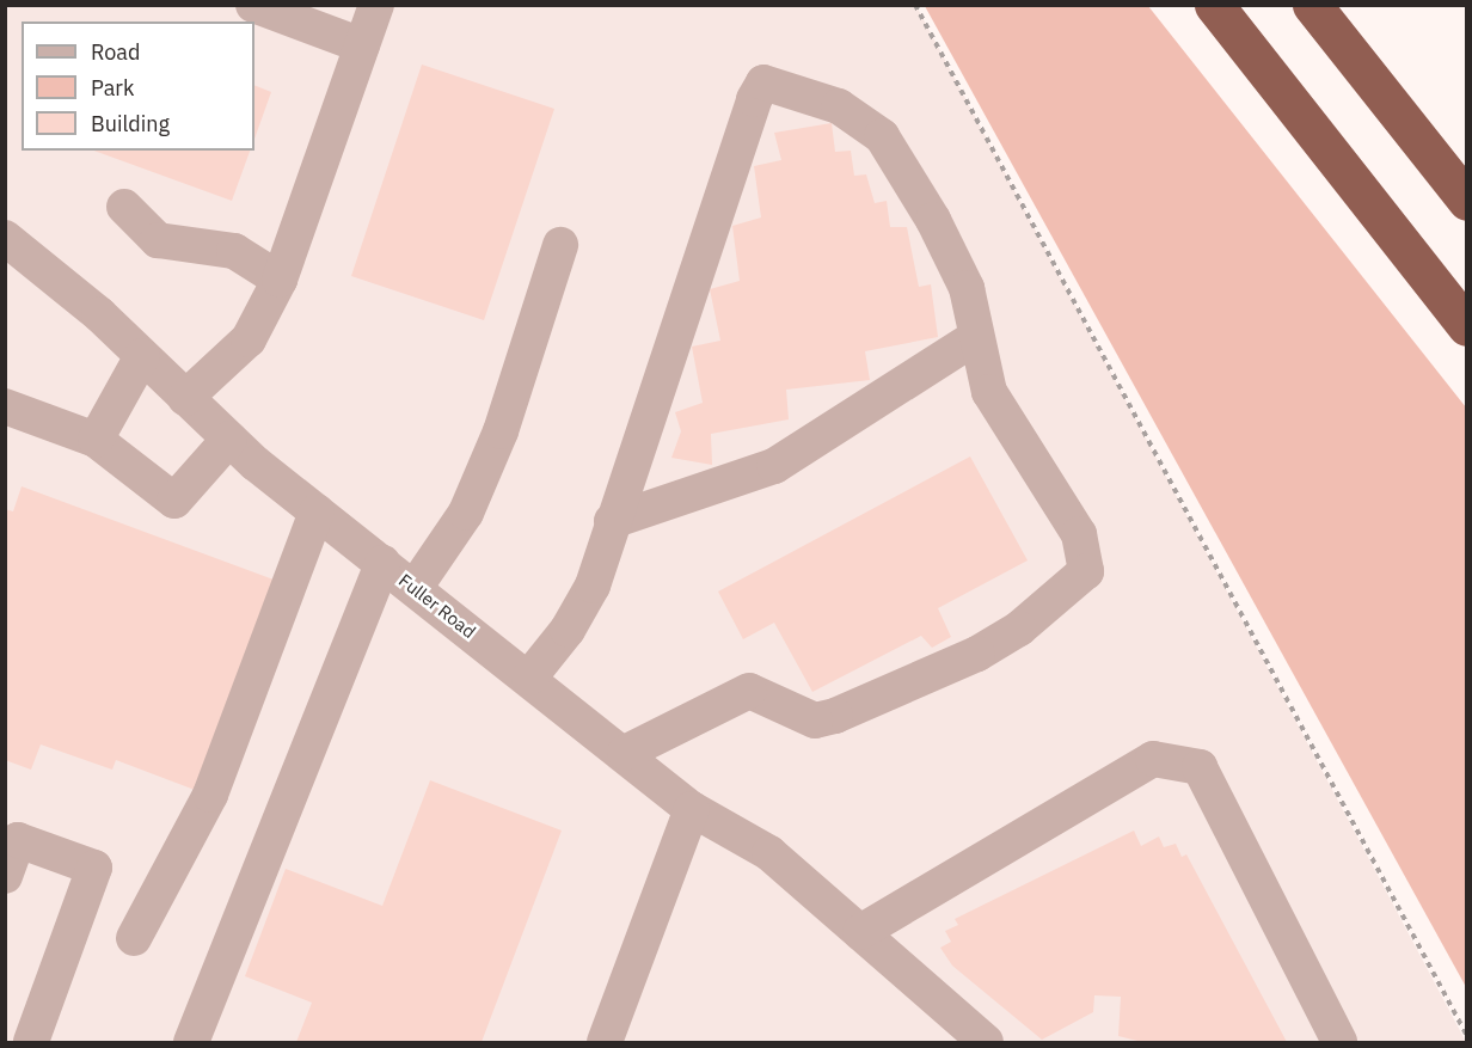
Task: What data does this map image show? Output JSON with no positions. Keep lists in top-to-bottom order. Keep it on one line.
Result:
{"streets":{"street":["Fuller Road"]},"legend":["Road","Park","Building"]}
